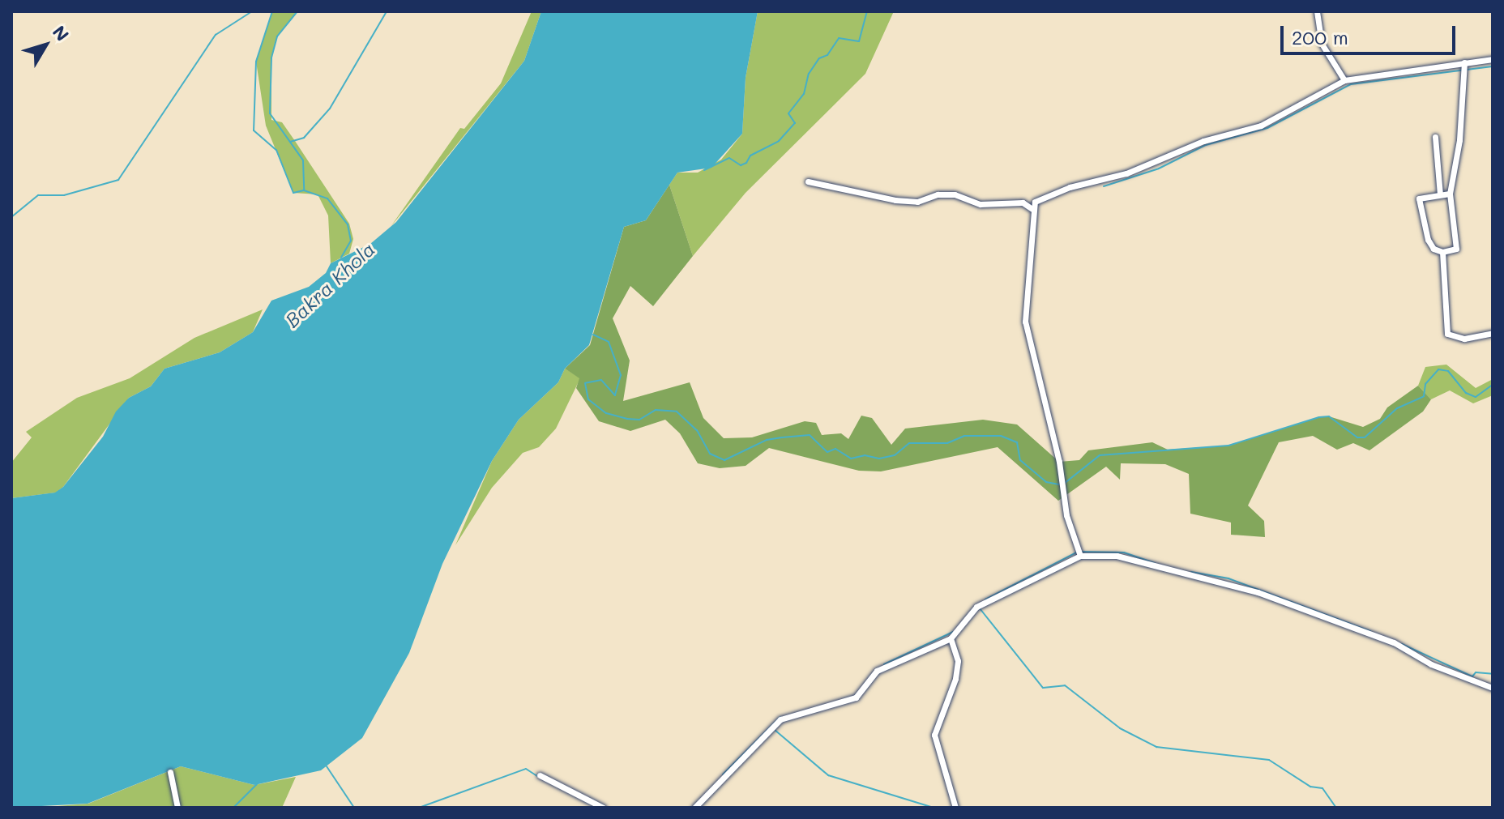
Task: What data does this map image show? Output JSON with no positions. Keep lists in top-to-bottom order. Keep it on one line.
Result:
{"water":["Bakra Khola"],"scale_bar":"200 m","north":"top right"}
